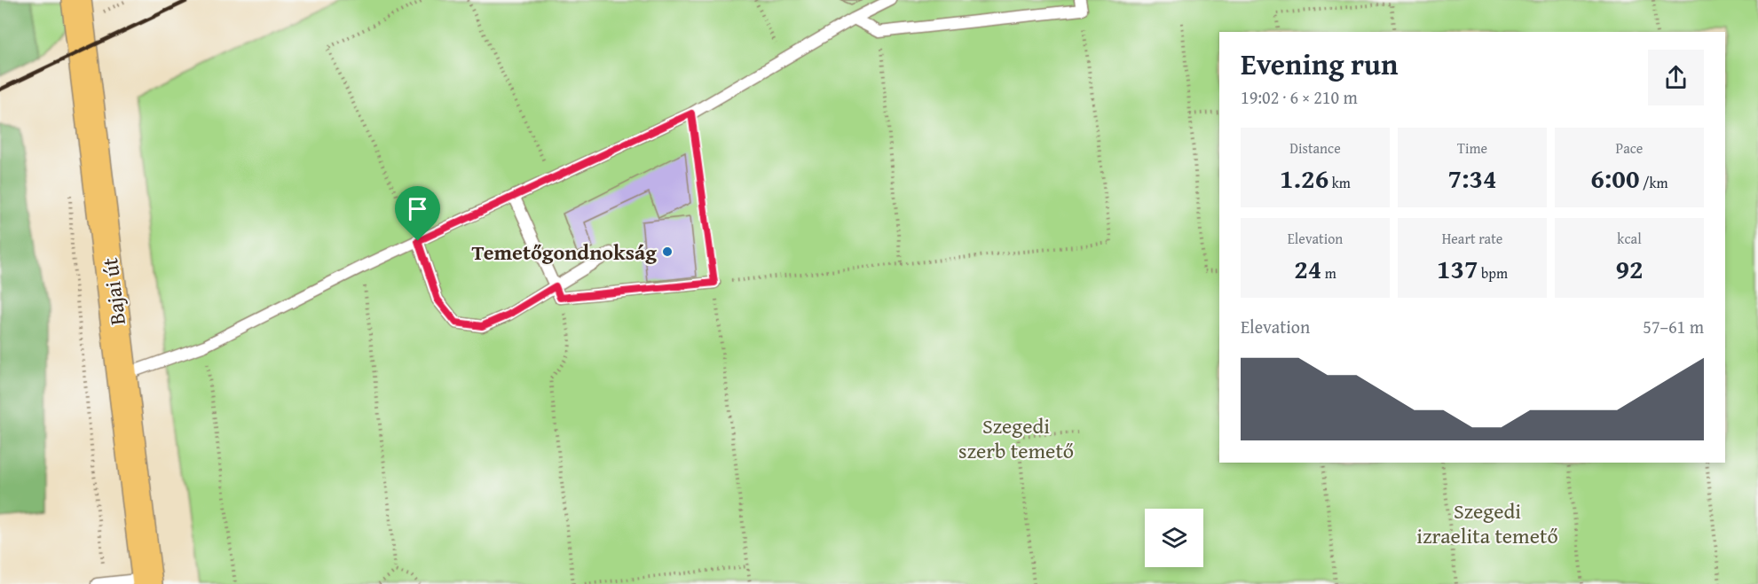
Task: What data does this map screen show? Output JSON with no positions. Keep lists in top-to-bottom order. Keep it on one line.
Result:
{"streets":{"main road":["Bajai út"]},"parks":["Szegedi szerb temető","Szegedi izraelita temető"],"places":["Temetőgondnokság"],"page":{"heading":["Evening run","19:02 · 6 × 210 m"],"stats":[["Distance","1.26 km"],["Time","7:34"],["Pace","6:00 /km"],["Elevation","24 m"],["Heart rate","137 bpm"],["kcal","92"]],"chart":["Elevation","57–61 m"]}}
